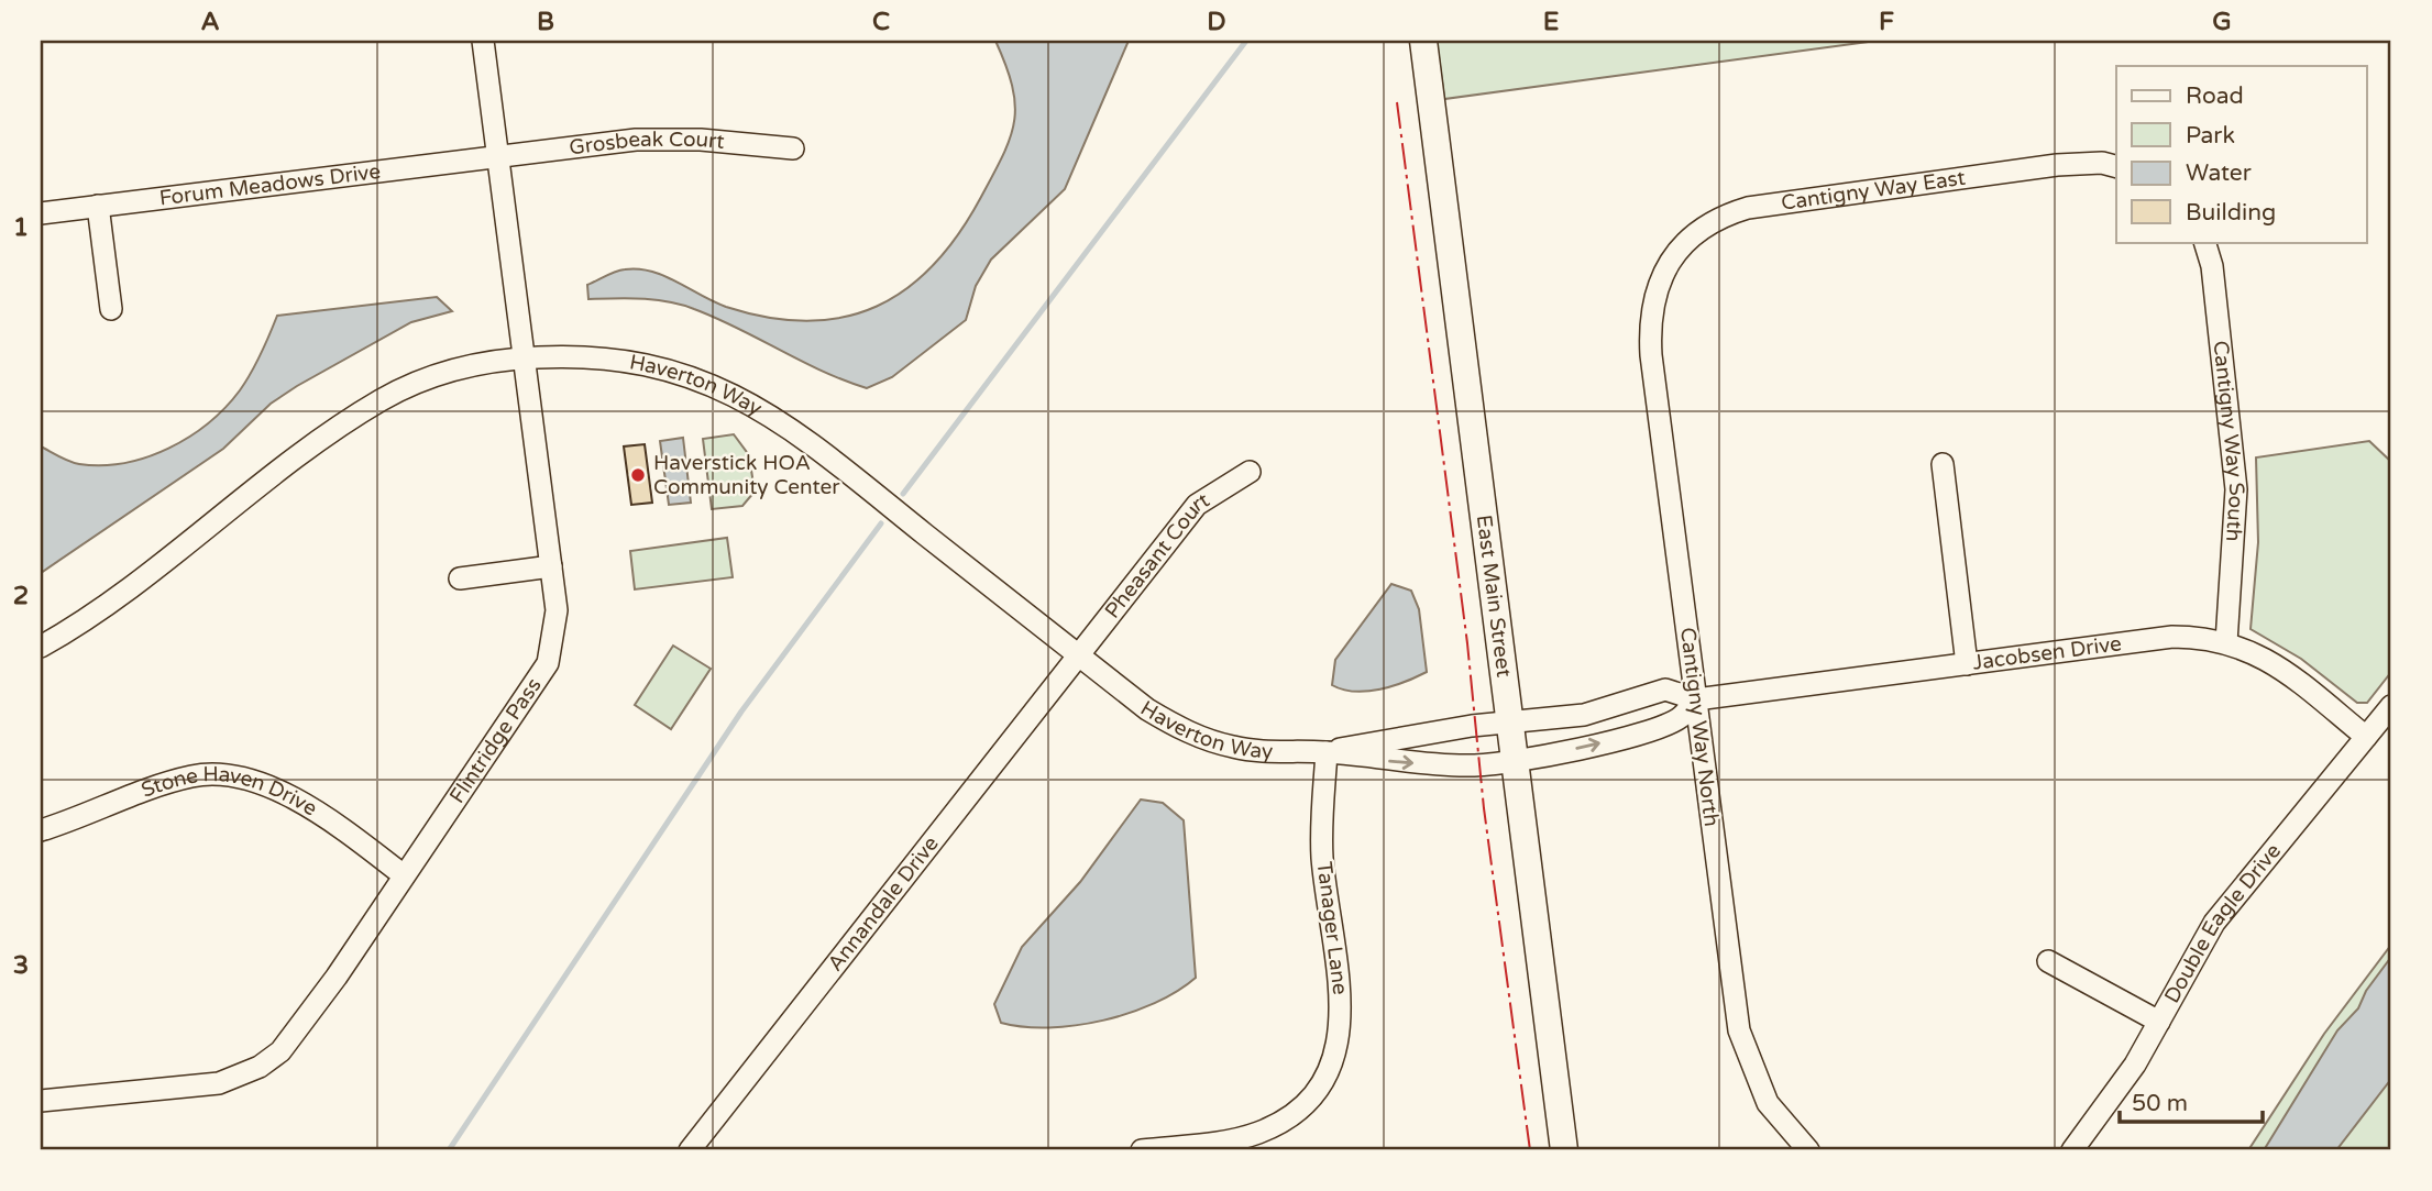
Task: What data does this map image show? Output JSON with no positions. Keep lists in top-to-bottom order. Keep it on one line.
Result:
{"streets":{"main road":["East Main Street"],"street":["Grosbeak Court","Forum Meadows Drive","Cantigny Way East","Haverton Way","Cantigny Way South","Pheasant Court","Jacobsen Drive","Cantigny Way North","Flintridge Pass","Stone Haven Drive","Annandale Drive","Double Eagle Drive","Tanager Lane"]},"crossings":[["Grosbeak Court","Forum Meadows Drive"],["Grosbeak Court","Flintridge Pass"],["Forum Meadows Drive","Flintridge Pass"],["Cantigny Way East","Cantigny Way North"],["Haverton Way","Pheasant Court"],["Haverton Way","East Main Street"],["Haverton Way","Jacobsen Drive"],["Haverton Way","Flintridge Pass"],["Haverton Way","Annandale Drive"],["Haverton Way","Tanager Lane"],["Cantigny Way South","Jacobsen Drive"],["Pheasant Court","Annandale Drive"],["East Main Street","Jacobsen Drive"],["Jacobsen Drive","Cantigny Way North"],["Jacobsen Drive","Double Eagle Drive"],["Flintridge Pass","Stone Haven Drive"]],"places":["Haverstick HOA Community Center"],"legend":["Road","Park","Water","Building"],"scale_bar":"50 m","grid":{"columns":["A","B","C","D","E","F","G"],"rows":["1","2","3"]}}
